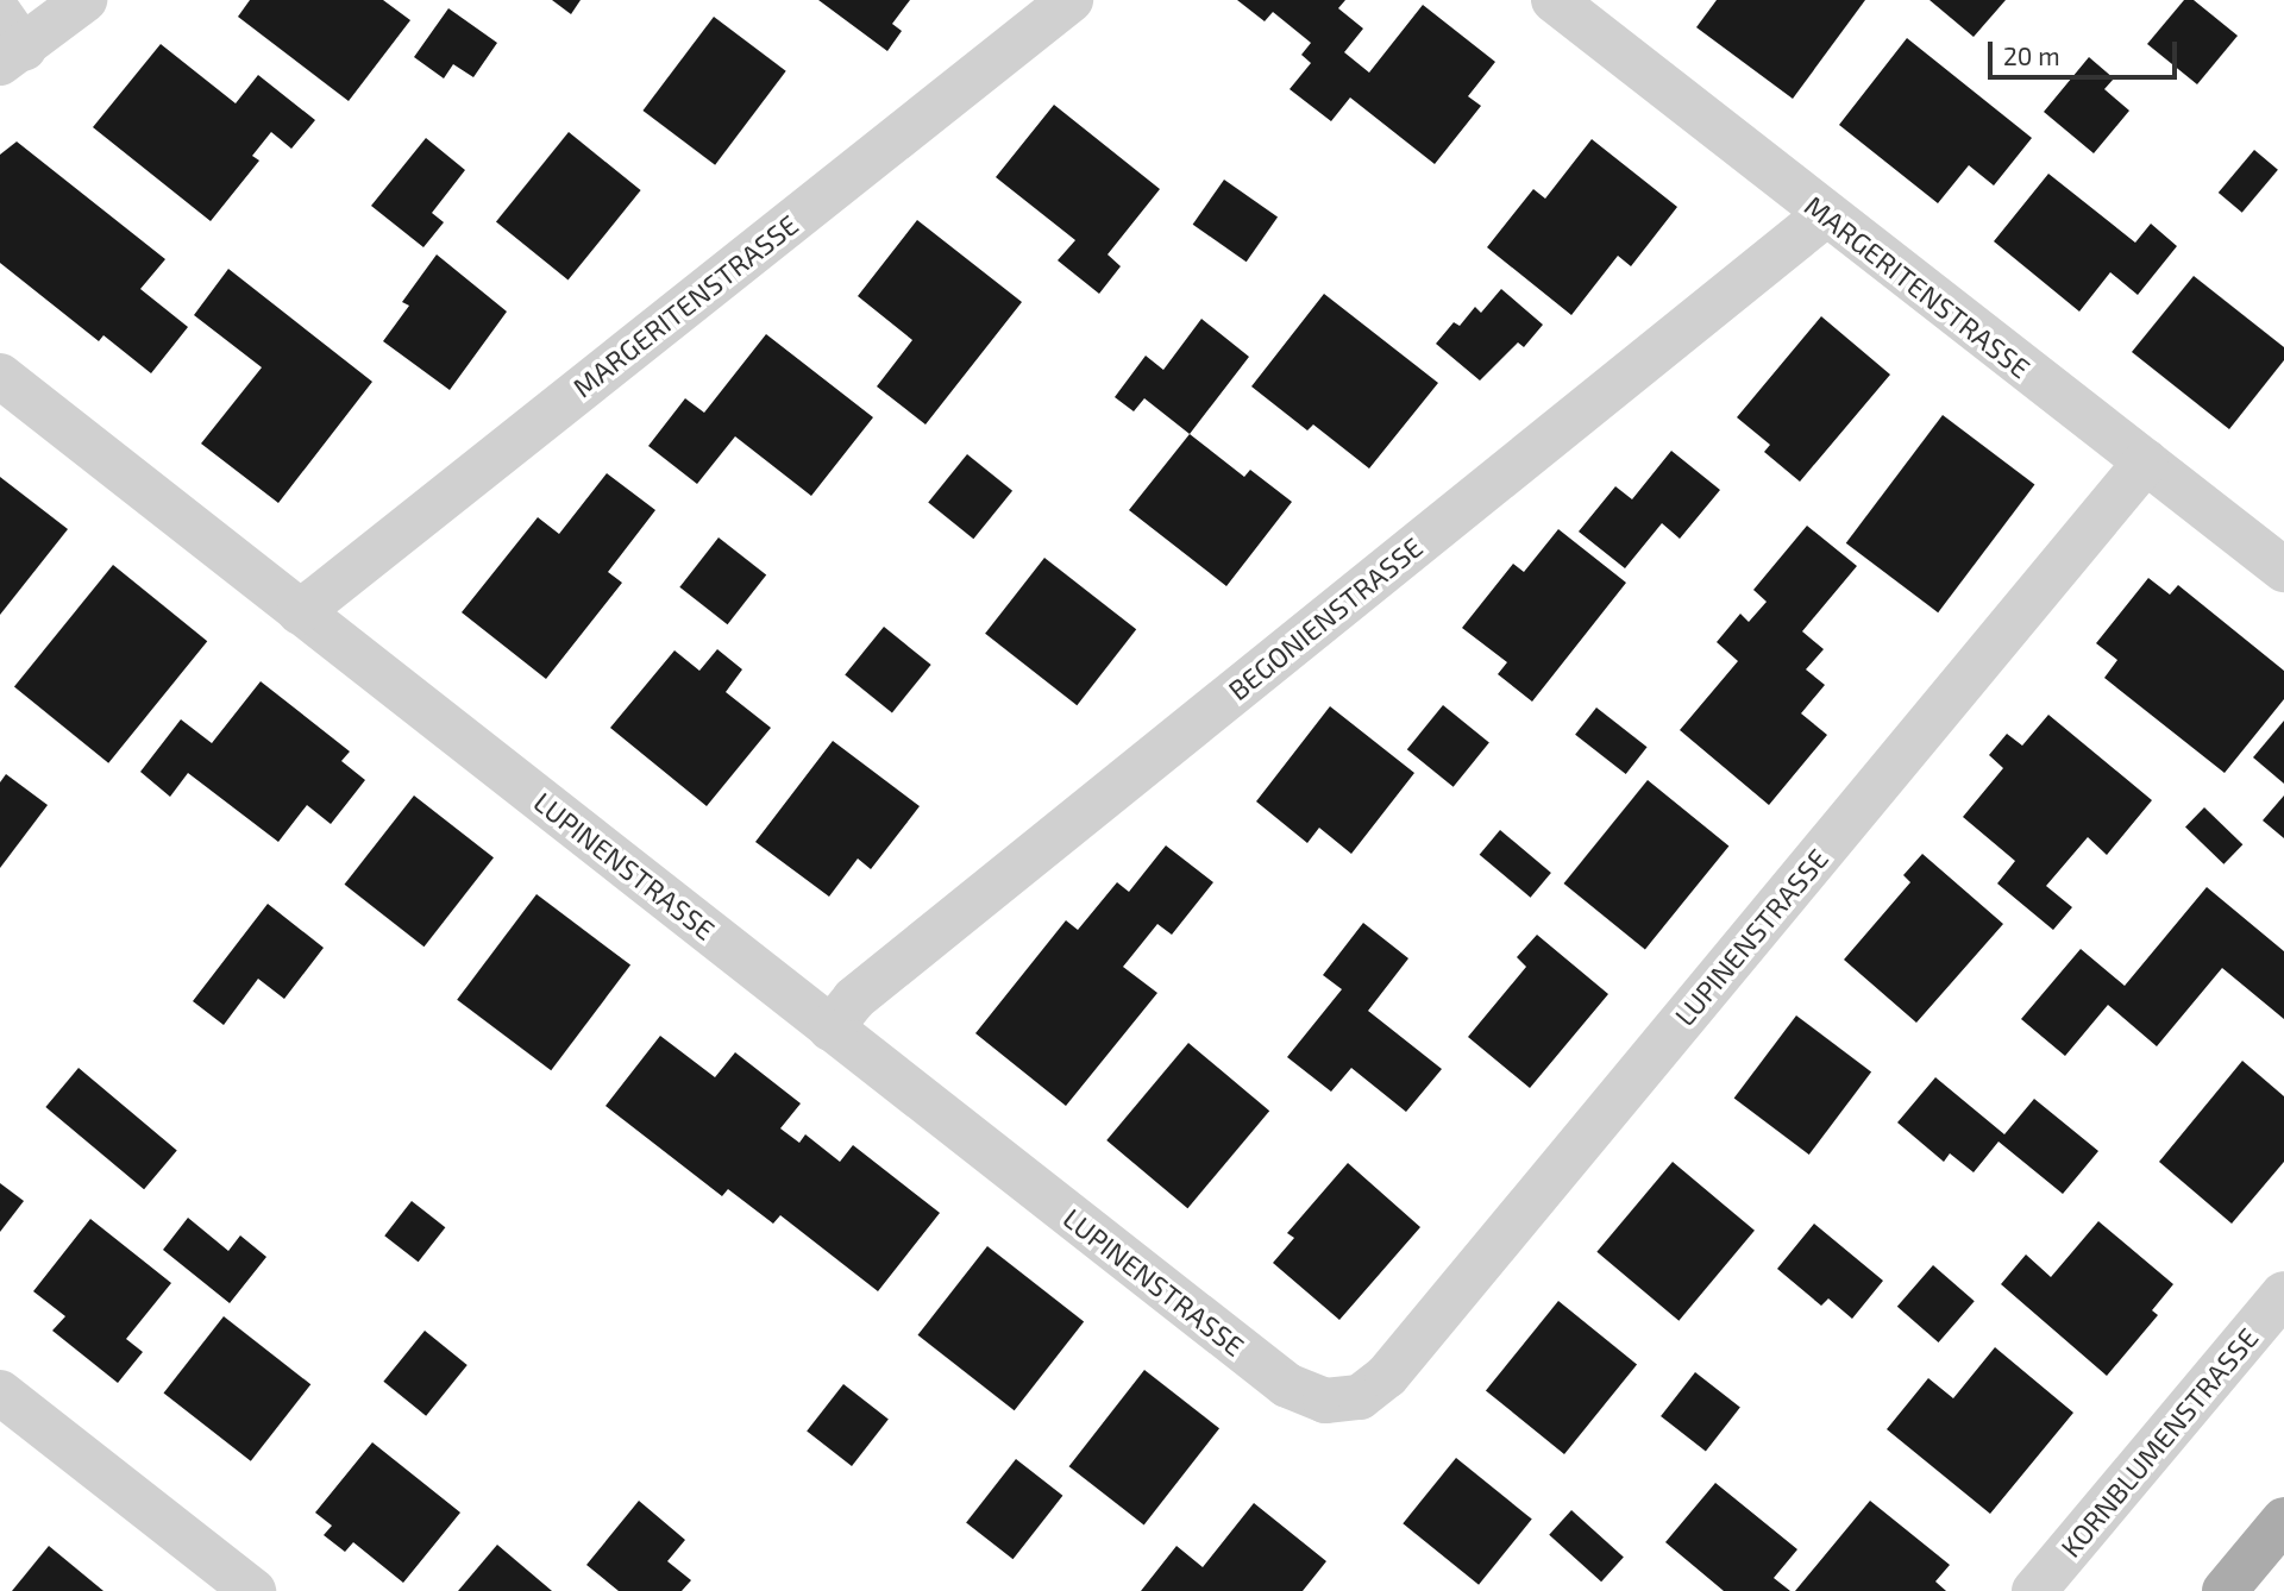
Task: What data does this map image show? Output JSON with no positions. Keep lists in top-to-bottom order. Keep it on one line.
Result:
{"streets":{"street":["MARGERITENSTRASSE","BEGONIENSTRASSE","LUPINENSTRASSE","KORNBLUMENSTRASSE"]},"crossings":[["MARGERITENSTRASSE","BEGONIENSTRASSE"],["MARGERITENSTRASSE","LUPINENSTRASSE"],["BEGONIENSTRASSE","LUPINENSTRASSE"]],"scale_bar":"20 m"}
